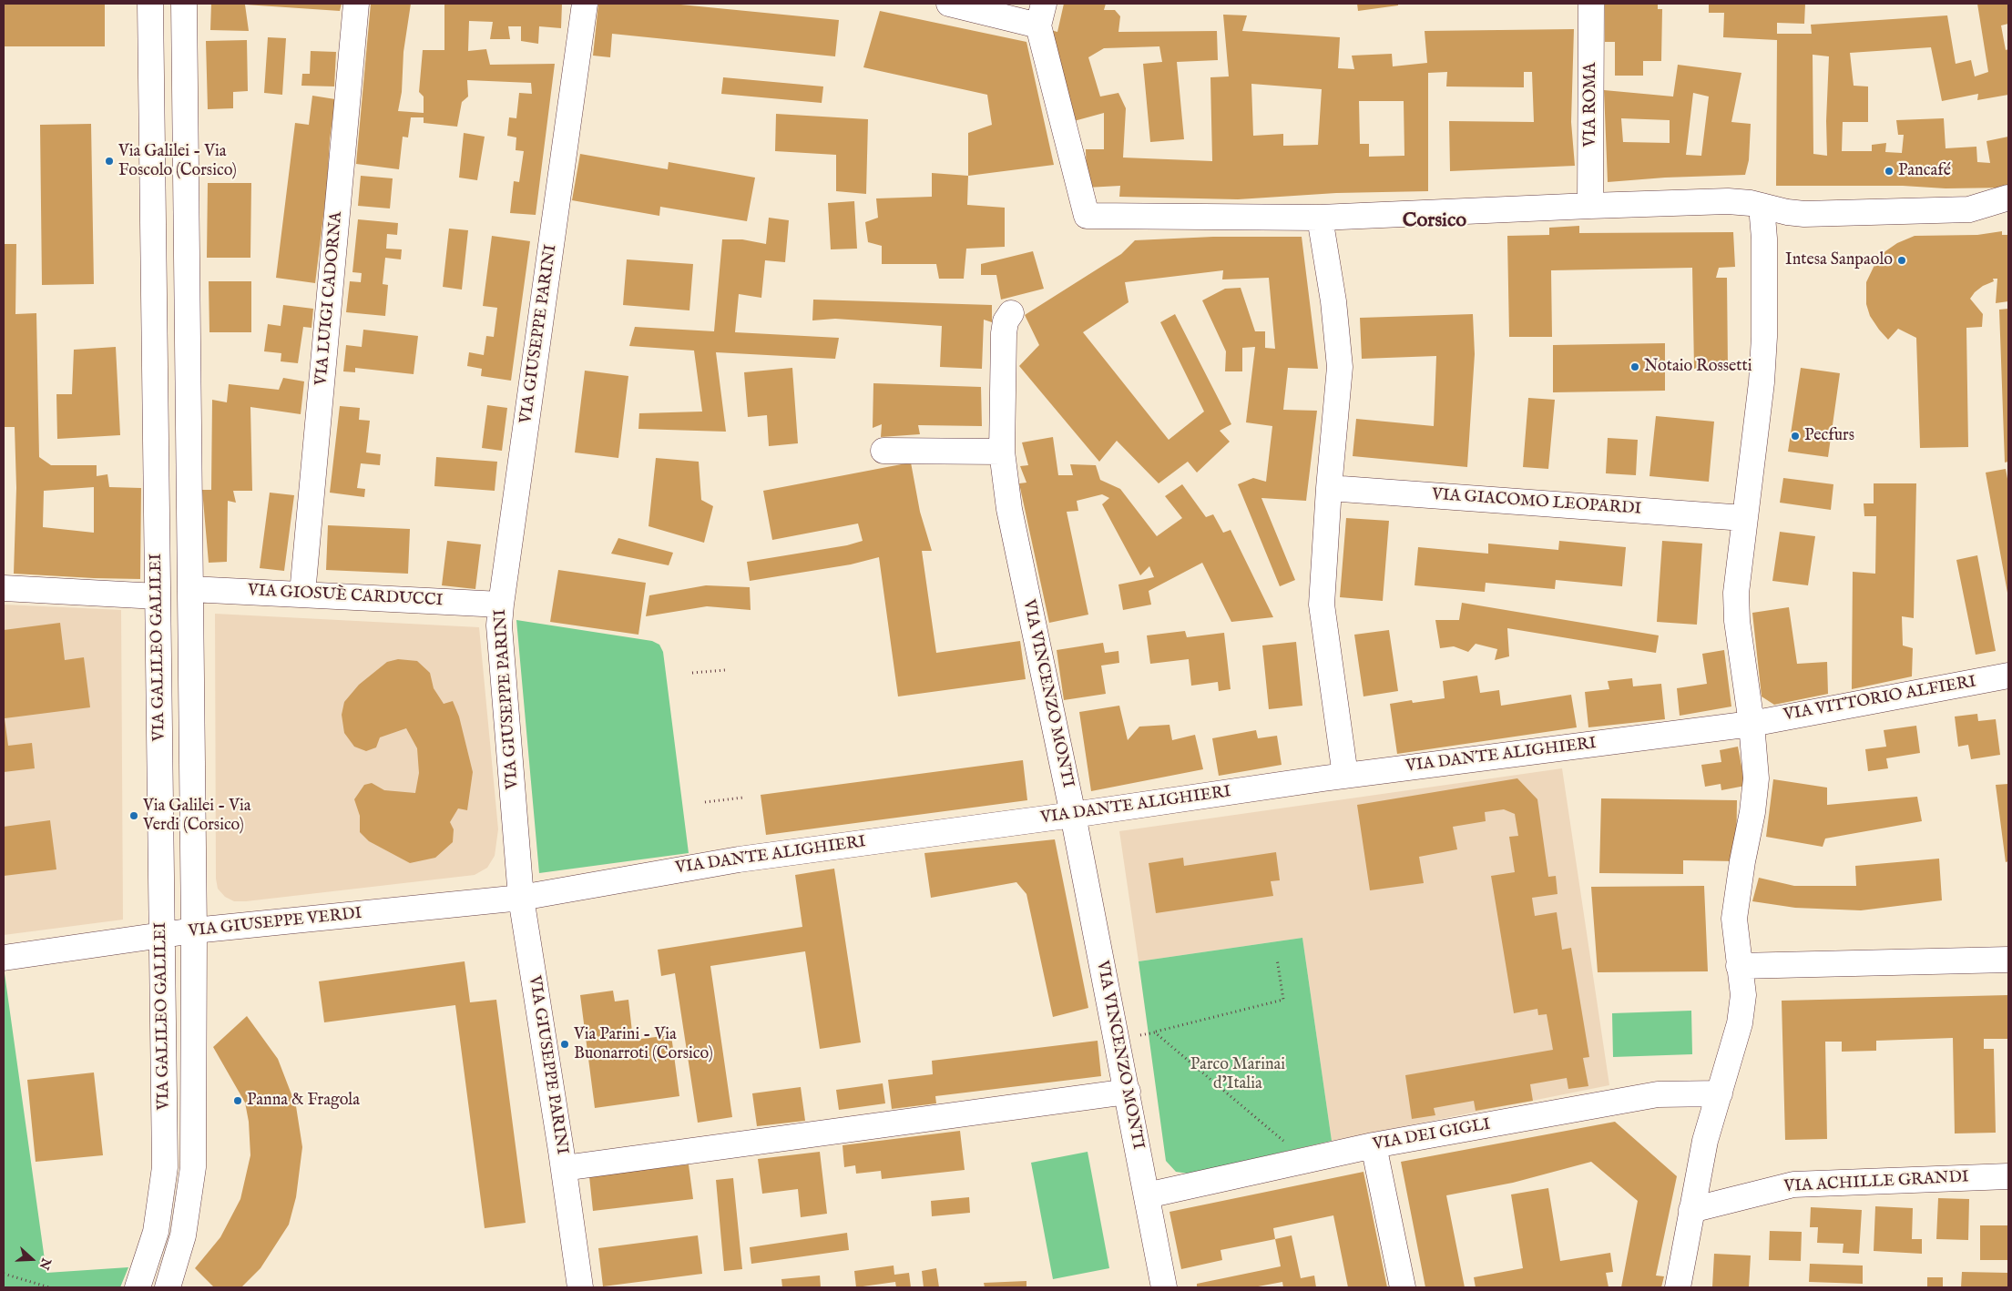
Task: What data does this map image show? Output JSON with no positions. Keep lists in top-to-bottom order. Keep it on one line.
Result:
{"streets":{"street":["VIA ROMA","VIA LUIGI CADORNA","VIA GIUSEPPE PARINI","VIA GIACOMO LEOPARDI","VIA GIOSUÈ CARDUCCI","VIA GALILEO GALILEI","VIA VINCENZO MONTI","VIA VITTORIO ALFIERI","VIA DANTE ALIGHIERI","VIA GIUSEPPE VERDI","VIA DEI GIGLI","VIA ACHILLE GRANDI"]},"crossings":[["VIA LUIGI CADORNA","VIA GIOSUÈ CARDUCCI"],["VIA GIUSEPPE PARINI","VIA GIOSUÈ CARDUCCI"],["VIA GIUSEPPE PARINI","VIA DANTE ALIGHIERI"],["VIA GIUSEPPE PARINI","VIA GIUSEPPE VERDI"],["VIA GIOSUÈ CARDUCCI","VIA GALILEO GALILEI"],["VIA GALILEO GALILEI","VIA GIUSEPPE VERDI"],["VIA VINCENZO MONTI","VIA DANTE ALIGHIERI"],["VIA VINCENZO MONTI","VIA DEI GIGLI"],["VIA VITTORIO ALFIERI","VIA DANTE ALIGHIERI"],["VIA DANTE ALIGHIERI","VIA GIUSEPPE VERDI"]],"districts":["Corsico"],"parks":["Parco Marinai d’Italia"],"places":["Via Galilei - Via Foscolo (Corsico)","Pancafé","Intesa Sanpaolo","Notaio Rossetti","Pecfurs","Via Galilei - Via Verdi (Corsico)","Via Parini - Via Buonarroti (Corsico)","Panna & Fragola"],"north":"right"}
